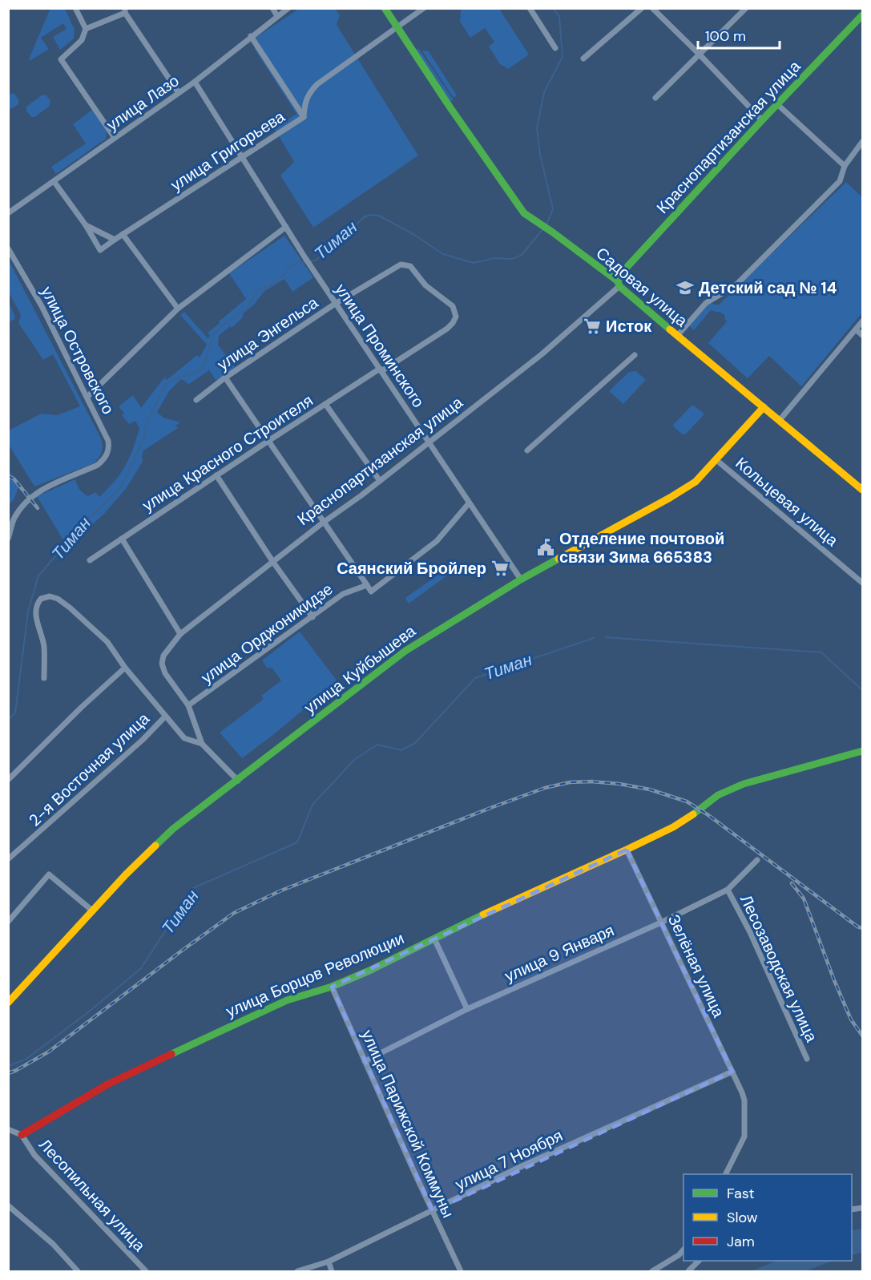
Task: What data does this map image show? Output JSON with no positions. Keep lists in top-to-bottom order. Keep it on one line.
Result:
{"streets":{"street":["улица Лазо","Краснопартизанская улица","улица Григорьева","Садовая улица","улица Энгельса","улица Проминского","улица Островского","улица Красного Строителя","Кольцевая улица","улица Орджоникидзе","улица Куйбышева","2-я Восточная улица","улица 9 Января","Зелёная улица","Лесозаводская улица","улица Борцов Революции","улица Парижской Коммуны","улица 7 Ноября","Лесопильная улица"]},"crossings":[["Краснопартизанская улица","Садовая улица"],["Краснопартизанская улица","улица Проминского"],["Краснопартизанская улица","улица Орджоникидзе"],["улица Григорьева","Садовая улица"],["Садовая улица","улица Куйбышева"],["улица Энгельса","улица Проминского"],["улица Энгельса","улица Красного Строителя"],["улица Проминского","улица Красного Строителя"],["улица Проминского","улица Орджоникидзе"],["улица Проминского","улица Куйбышева"],["Кольцевая улица","улица Куйбышева"],["улица 9 Января","Зелёная улица"],["улица 9 Января","Лесозаводская улица"],["улица 9 Января","улица Парижской Коммуны"],["Зелёная улица","улица Борцов Революции"],["Зелёная улица","улица 7 Ноября"],["улица Борцов Революции","улица Парижской Коммуны"],["улица Борцов Революции","Лесопильная улица"],["улица Парижской Коммуны","улица 7 Ноября"]],"water":["Тиман"],"places":{"school or university":["Детский сад № 14"],"supermarket":["Исток","Саянский Бройлер"],"public building":["Отделение почтовой связи Зима 665383"]},"legend":["Fast","Slow","Jam"],"scale_bar":"100 m"}
